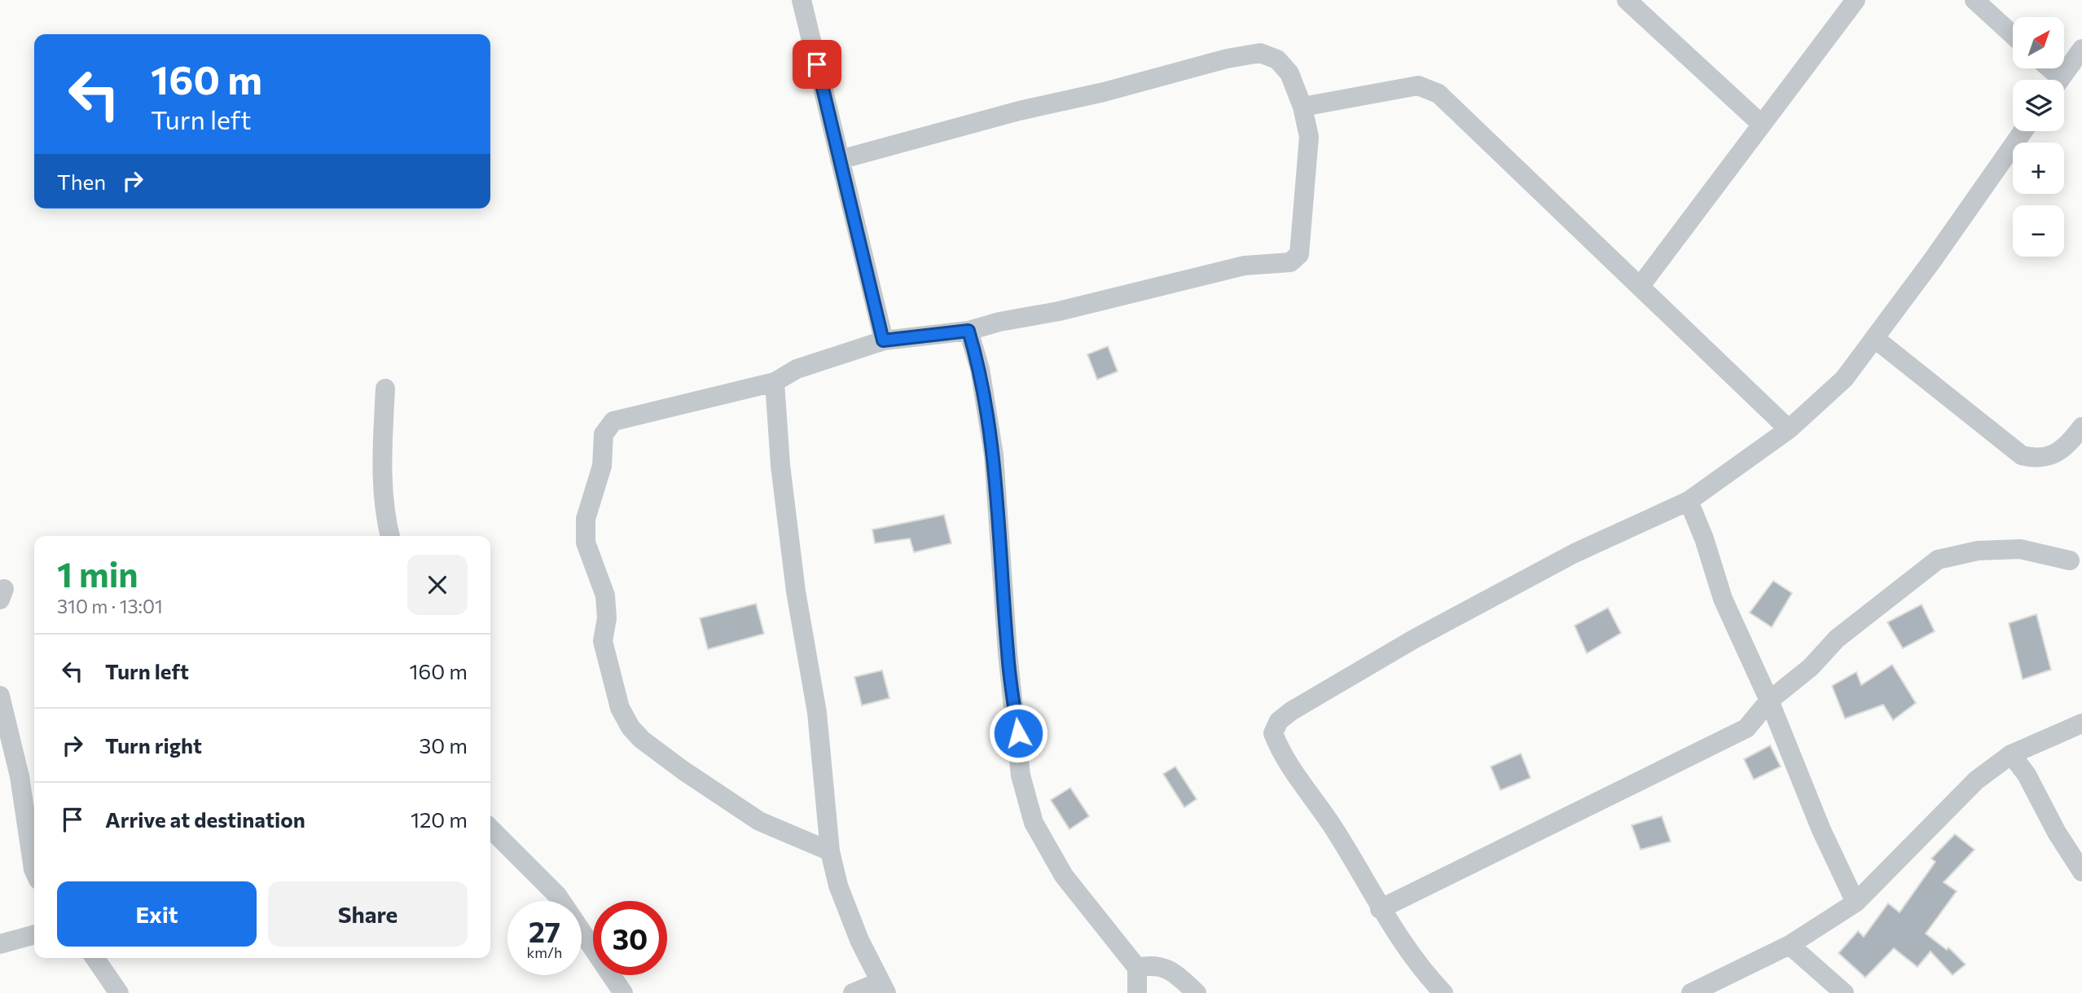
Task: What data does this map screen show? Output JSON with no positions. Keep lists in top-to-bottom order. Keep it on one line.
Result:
{"north":"top right","page":{"map_buttons":["+","−"],"turn":["160 m","Turn left"],"then":"Then","heading":["1 min","310 m · 13:01"],"list":[{"name":"Turn left","value":"160 m"},{"name":"Turn right","value":"30 m"},{"name":"Arrive at destination","value":"120 m"}],"buttons":["Exit","Share"],"speed":"27 km/h","limit":"30"}}
